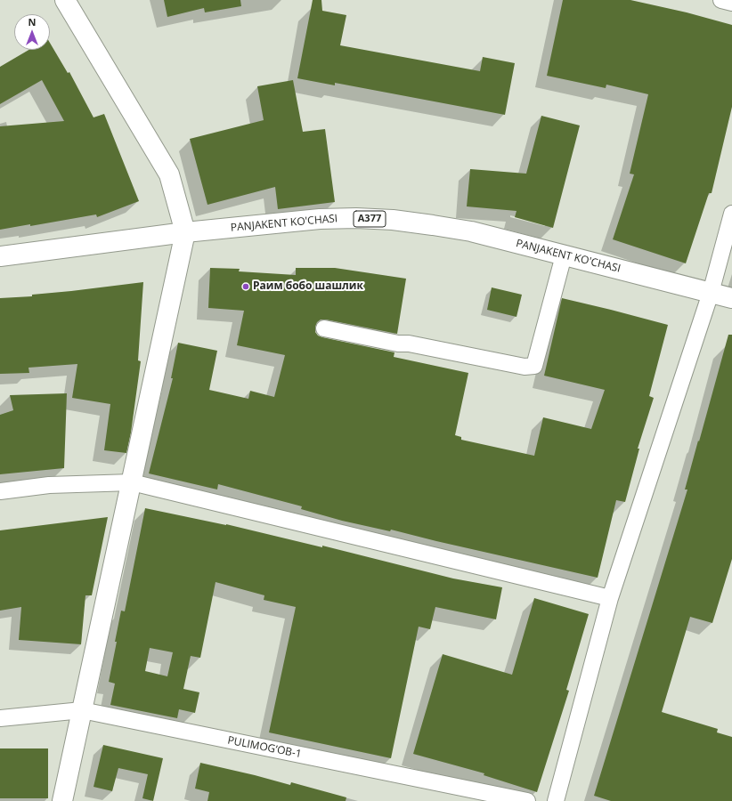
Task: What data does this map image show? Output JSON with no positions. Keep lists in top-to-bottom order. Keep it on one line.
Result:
{"streets":{"main road":["A377","PANJAKENT KO'CHASI"],"street":["PULIMOG’OB-1"]},"places":["Раим бобо шашлик"],"north":"top"}
